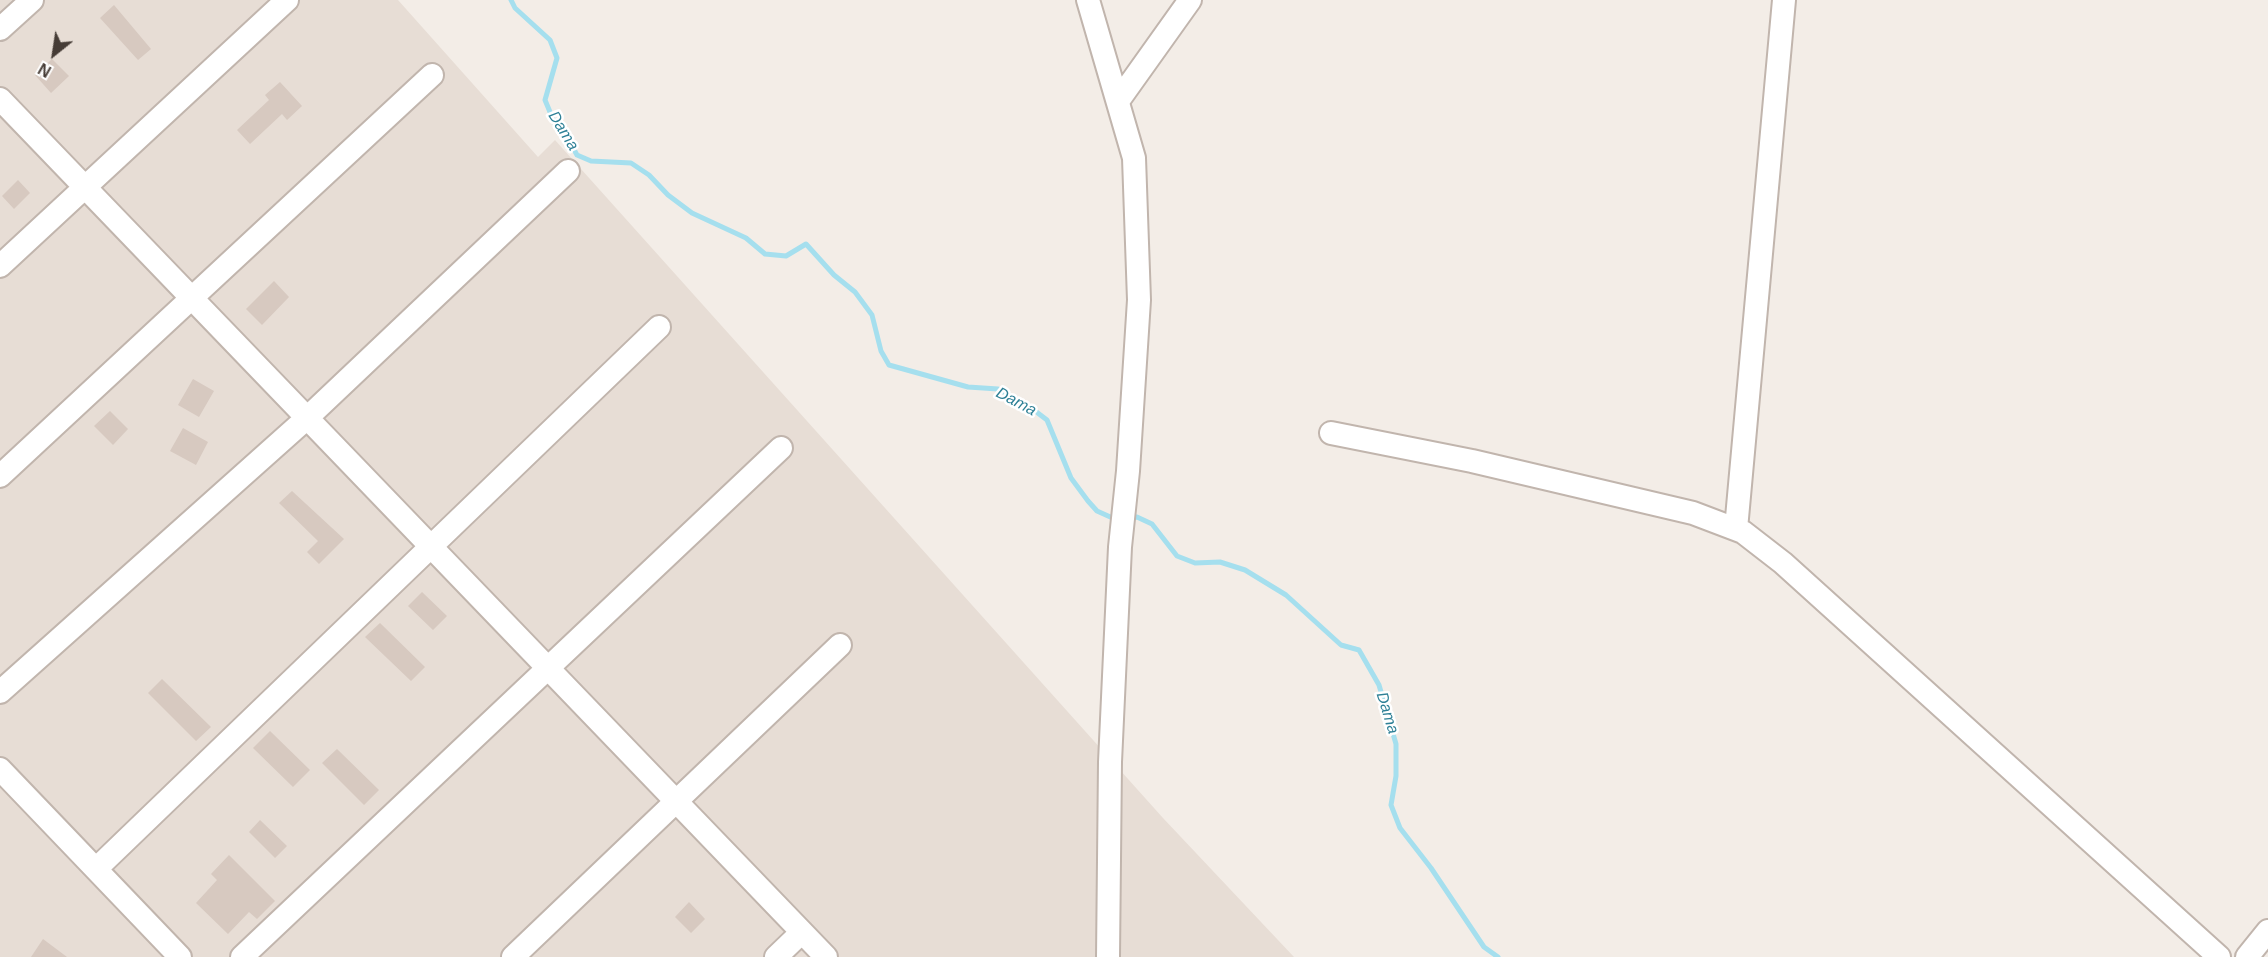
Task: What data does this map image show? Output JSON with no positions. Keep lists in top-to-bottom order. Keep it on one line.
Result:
{"water":["Dama"],"north":"bottom left"}
